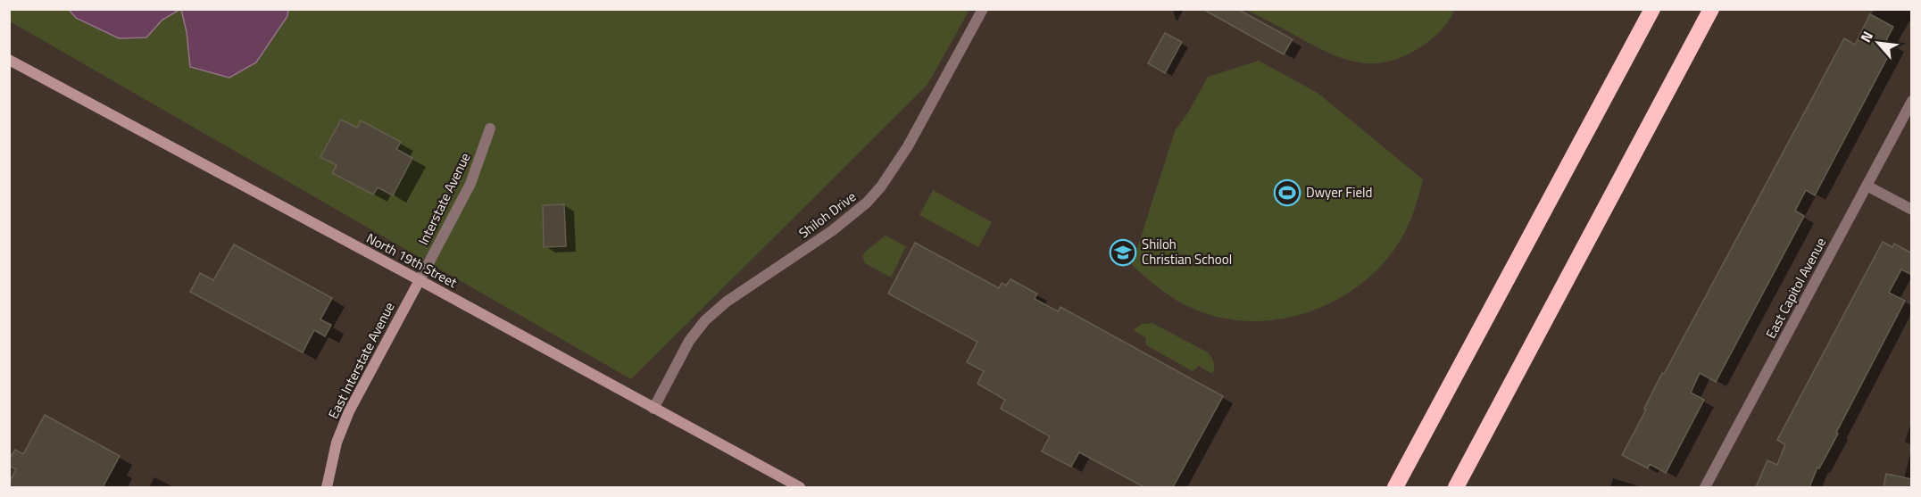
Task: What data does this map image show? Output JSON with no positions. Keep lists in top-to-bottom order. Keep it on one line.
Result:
{"streets":{"street":["Interstate Avenue","Shiloh Drive","North 19th Street","East Capitol Avenue","East Interstate Avenue"]},"crossings":[["Interstate Avenue","North 19th Street"],["Interstate Avenue","East Interstate Avenue"],["Shiloh Drive","North 19th Street"],["North 19th Street","East Interstate Avenue"]],"places":{"sports":["Dwyer Field"],"school or university":["Shiloh Christian School"]},"north":"top left"}
